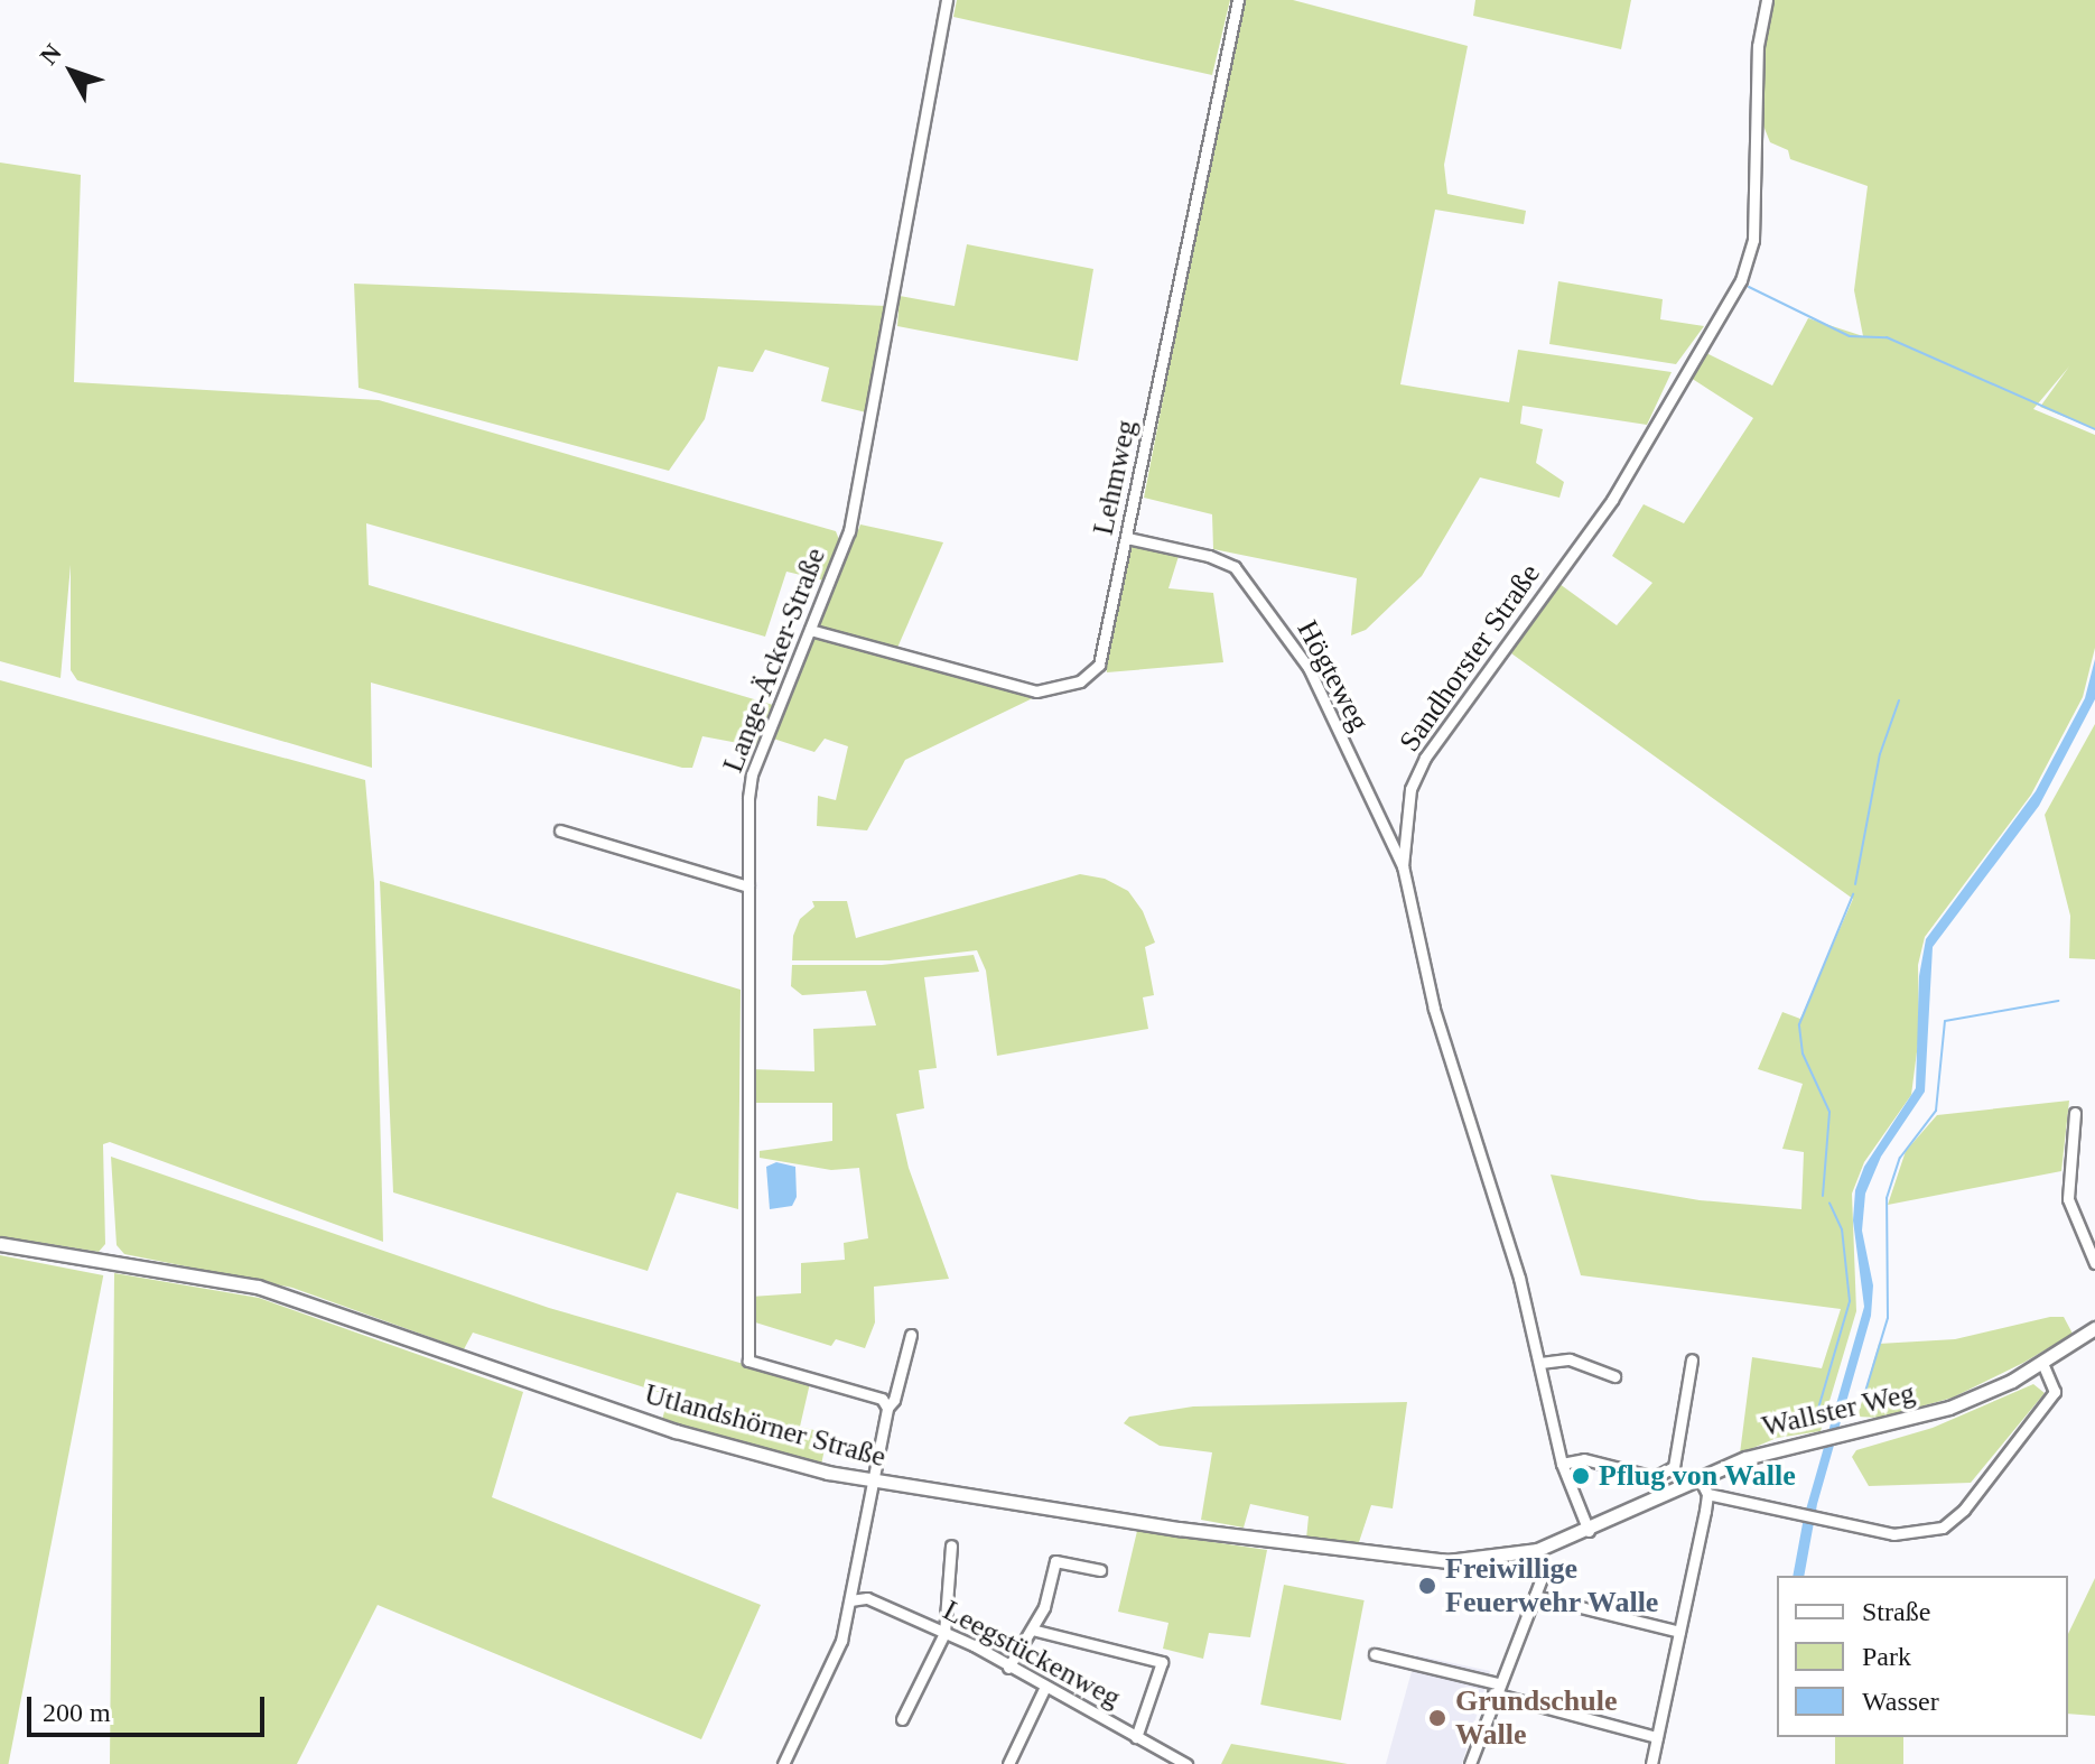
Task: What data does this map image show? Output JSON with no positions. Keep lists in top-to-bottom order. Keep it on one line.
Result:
{"streets":{"street":["Lehmweg","Sandhorster Straße","Lange-Äcker-Straße","Högteweg","Wallster Weg","Utlandshörner Straße","Leegstückenweg"]},"crossings":[["Lehmweg","Lange-Äcker-Straße"],["Lehmweg","Högteweg"],["Sandhorster Straße","Högteweg"],["Sandhorster Straße","Wallster Weg"],["Wallster Weg","Utlandshörner Straße"]],"places":["Pflug von Walle","Freiwillige Feuerwehr Walle","Grundschule Walle"],"legend":["Straße","Park","Wasser"],"scale_bar":"200 m","north":"top left"}
